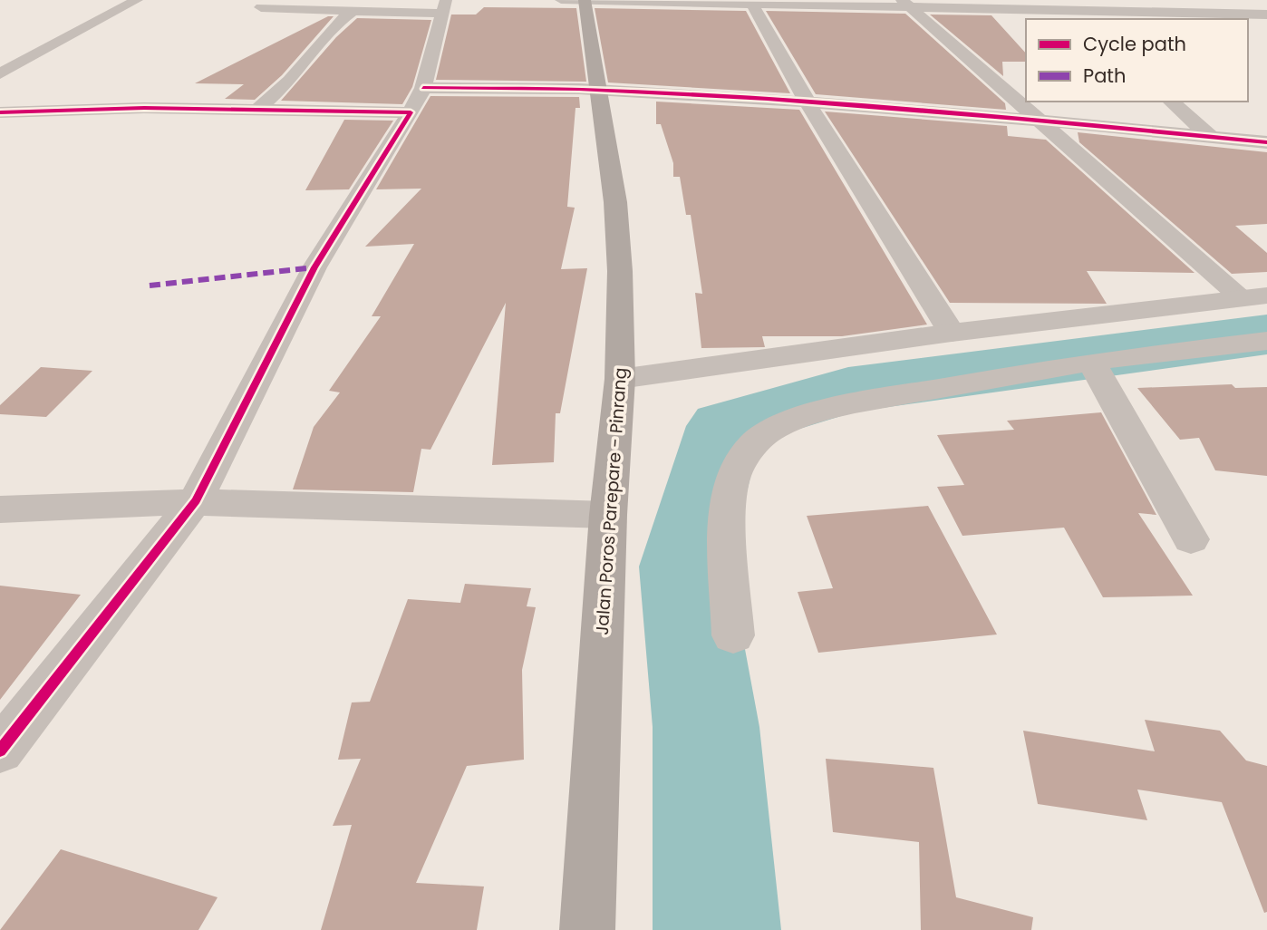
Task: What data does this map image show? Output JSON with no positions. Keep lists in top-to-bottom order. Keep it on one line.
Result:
{"streets":{"highway":["Jalan Poros Parepare - Pinrang"]},"legend":["Cycle path","Path"]}
